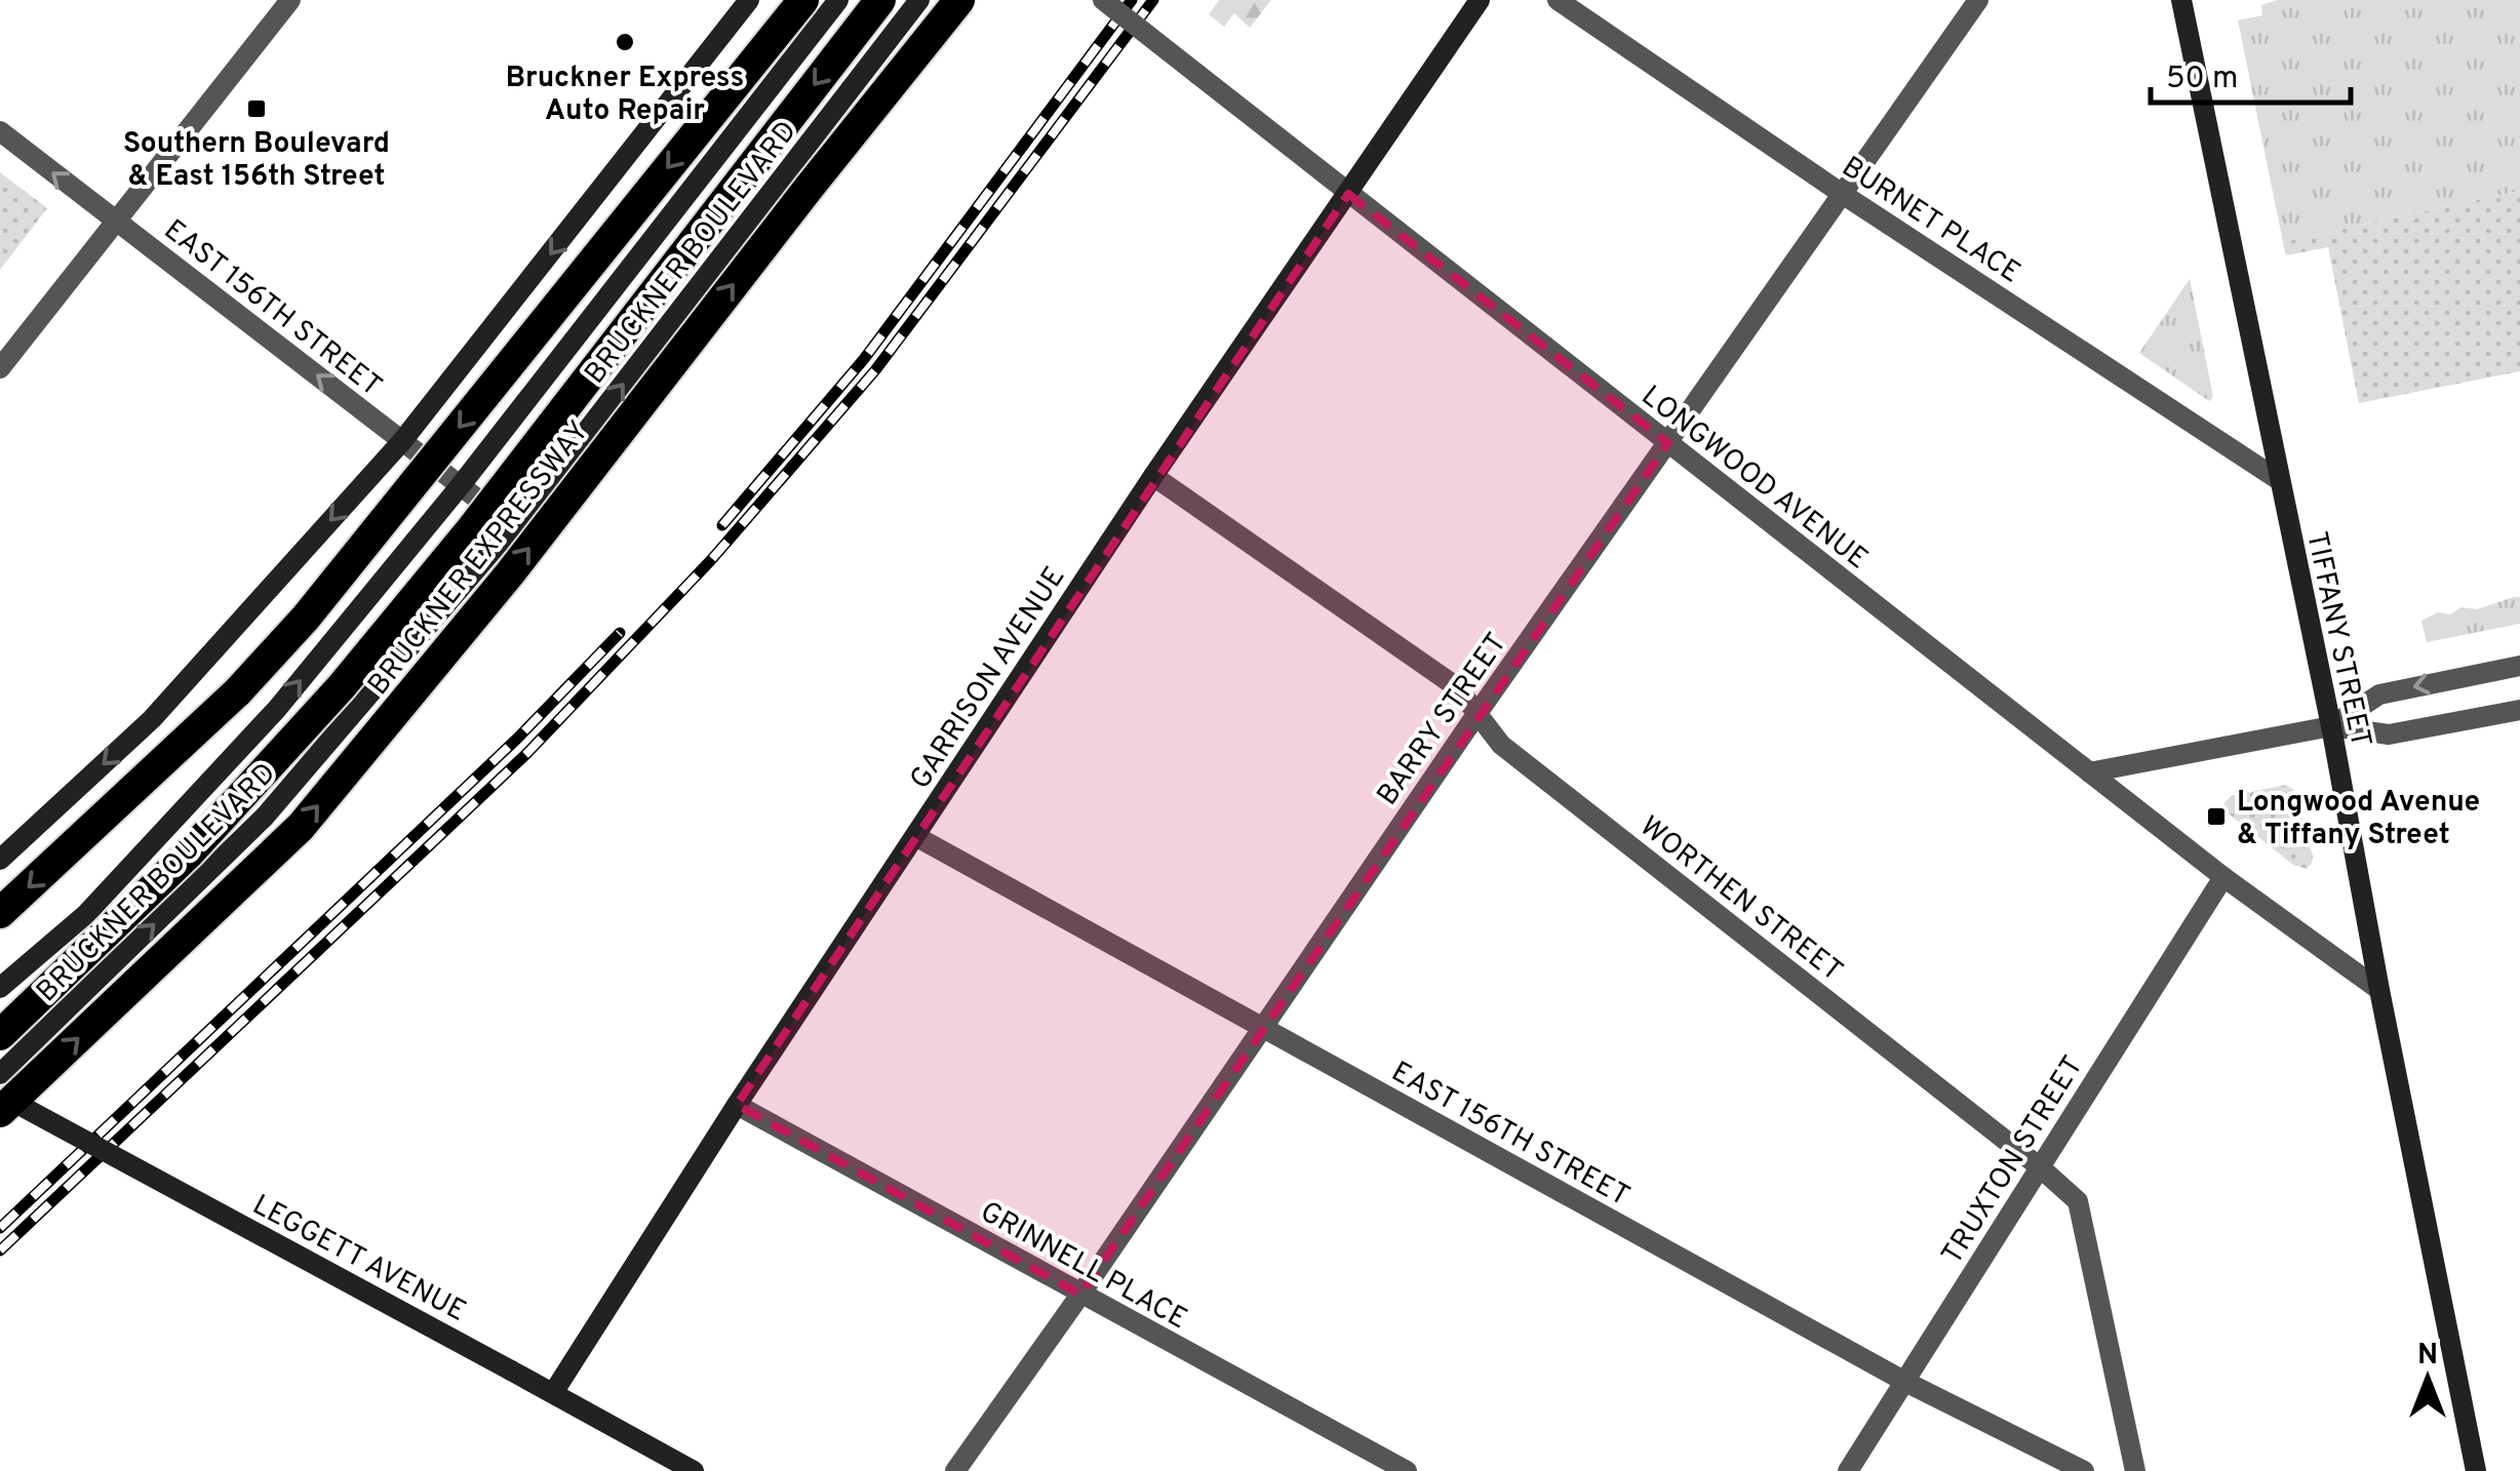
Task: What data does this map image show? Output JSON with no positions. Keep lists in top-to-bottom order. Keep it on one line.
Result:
{"streets":{"highway":["BRUCKNER EXPRESSWAY"],"main road":["BRUCKNER BOULEVARD","TIFFANY STREET","GARRISON AVENUE","LEGGETT AVENUE"],"street":["BURNET PLACE","EAST 156TH STREET","LONGWOOD AVENUE","BARRY STREET","WORTHEN STREET","TRUXTON STREET","GRINNELL PLACE"]},"crossings":[["BURNET PLACE","TIFFANY STREET"],["BURNET PLACE","BARRY STREET"],["BRUCKNER BOULEVARD","EAST 156TH STREET"],["EAST 156TH STREET","GARRISON AVENUE"],["EAST 156TH STREET","BARRY STREET"],["EAST 156TH STREET","TRUXTON STREET"],["LONGWOOD AVENUE","TIFFANY STREET"],["LONGWOOD AVENUE","GARRISON AVENUE"],["LONGWOOD AVENUE","BARRY STREET"],["LONGWOOD AVENUE","TRUXTON STREET"],["BRUCKNER EXPRESSWAY","LEGGETT AVENUE"],["GARRISON AVENUE","WORTHEN STREET"],["GARRISON AVENUE","LEGGETT AVENUE"],["GARRISON AVENUE","GRINNELL PLACE"],["BARRY STREET","WORTHEN STREET"],["BARRY STREET","GRINNELL PLACE"],["WORTHEN STREET","TRUXTON STREET"]],"places":{"other":["Bruckner Express Auto Repair"],"transit":["Southern Boulevard & East 156th Street","Longwood Avenue & Tiffany Street"]},"scale_bar":"50 m","north":"top"}
